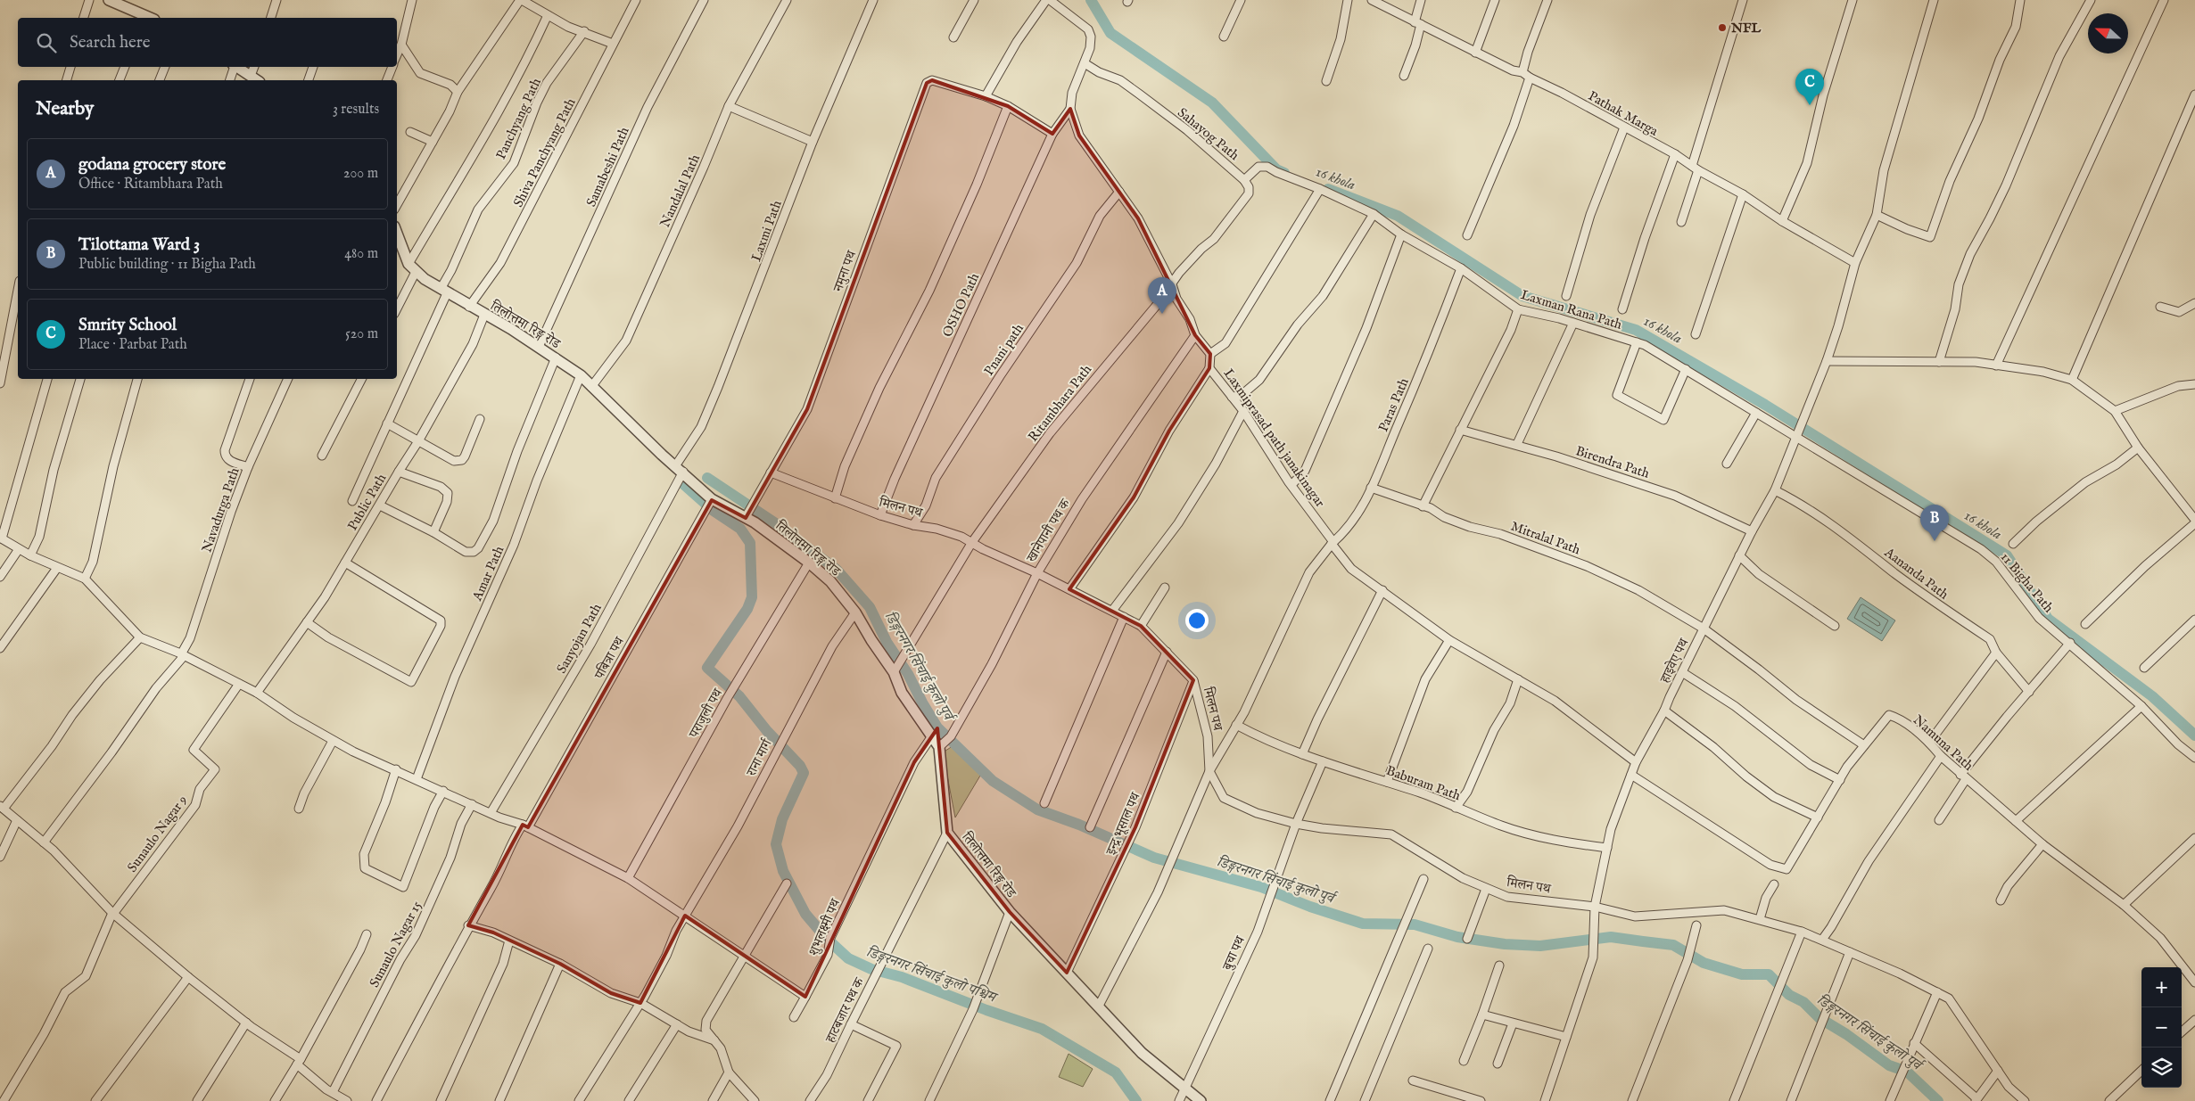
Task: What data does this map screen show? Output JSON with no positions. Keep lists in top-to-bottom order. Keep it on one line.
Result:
{"streets":{"street":["Pathak Marga","Panchyang Path","Sahayog Path","Shiva Panchyang Path","Samabeshi Path","Nandalal Path","Laxmi Path","नमुना पथ","OSHO Path","Laxman Rana Path","तिलोत्तमा रिङ्ग रोड","Pnani path","Ritambhara Path","Paras Path","Laxmiprasad path janakinagar","Birendra Path","Public Path","मिलन पथ","Navadurga Path","खानेपानी पथ क","Mitralal Path","Amar Path","Aananda Path","11 Bigha Path","Sanyojan Path","पबित्रा पथ","हाइवेए पथ","पराजुली पथ","Namuna Path","राना मार्ग","Baburam Path","इन्द्र भूसाल पथ","Sunaulo Nagar 9","शुभलक्ष्मी पथ","Sunaulo Nagar 15","बुचा पथ","हाटबजार पथ क"]},"crossings":[["Pathak Marga","हाइवेए पथ"],["Panchyang Path","तिलोत्तमा रिङ्ग रोड"],["Sahayog Path","Ritambhara Path"],["Shiva Panchyang Path","तिलोत्तमा रिङ्ग रोड"],["Samabeshi Path","तिलोत्तमा रिङ्ग रोड"],["Nandalal Path","तिलोत्तमा रिङ्ग रोड"],["Laxmi Path","तिलोत्तमा रिङ्ग रोड"],["Laxmi Path","Sanyojan Path"],["नमुना पथ","OSHO Path"],["नमुना पथ","तिलोत्तमा रिङ्ग रोड"],["नमुना पथ","मिलन पथ"],["OSHO Path","मिलन पथ"],["Laxman Rana Path","Paras Path"],["Laxman Rana Path","11 Bigha Path"],["Laxman Rana Path","हाइवेए पथ"],["तिलोत्तमा रिङ्ग रोड","Ritambhara Path"],["तिलोत्तमा रिङ्ग रोड","Paras Path"],["तिलोत्तमा रिङ्ग रोड","Public Path"],["तिलोत्तमा रिङ्ग रोड","खानेपानी पथ क"],["तिलोत्तमा रिङ्ग रोड","Amar Path"],["तिलोत्तमा रिङ्ग रोड","Sanyojan Path"],["तिलोत्तमा रिङ्ग रोड","पबित्रा पथ"],["तिलोत्तमा रिङ्ग रोड","पराजुली पथ"],["तिलोत्तमा रिङ्ग रोड","राना मार्ग"],["तिलोत्तमा रिङ्ग रोड","इन्द्र भूसाल पथ"],["तिलोत्तमा रिङ्ग रोड","शुभलक्ष्मी पथ"],["तिलोत्तमा रिङ्ग रोड","बुचा पथ"],["तिलोत्तमा रिङ्ग रोड","हाटबजार पथ क"],["Pnani path","मिलन पथ"],["Ritambhara Path","मिलन पथ"],["Paras Path","Laxmiprasad path janakinagar"],["Paras Path","मिलन पथ"],["Paras Path","Mitralal Path"],["Paras Path","Baburam Path"],["Laxmiprasad path janakinagar","हाइवेए पथ"],["Birendra Path","हाइवेए पथ"],["मिलन पथ","खानेपानी पथ क"],["मिलन पथ","हाइवेए पथ"],["मिलन पथ","इन्द्र भूसाल पथ"],["मिलन पथ","बुचा पथ"],["Mitralal Path","हाइवेए पथ"],["Mitralal Path","Namuna Path"],["Aananda Path","हाइवेए पथ"],["11 Bigha Path","हाइवेए पथ"],["हाइवेए पथ","Namuna Path"],["हाइवेए पथ","Baburam Path"],["Baburam Path","बुचा पथ"]],"water":["16 khola","डिङ्गरनगर सिंचाई कुलो पुर्व","डिङ्गरनगर सिंचाई कुलो पश्चिम"],"places":["NFL"],"north":"left","page":{"search":"Search here","pins":["C","A","B"],"heading":["Nearby","3 results"],"list":[{"mark":"A","name":"godana grocery store","note":"Office · Ritambhara Path","value":"200 m"},{"mark":"B","name":"Tilottama Ward 3","note":"Public building · 11 Bigha Path","value":"480 m"},{"mark":"C","name":"Smrity School","note":"Place · Parbat Path","value":"520 m"}],"map_buttons":["+","−"]}}
